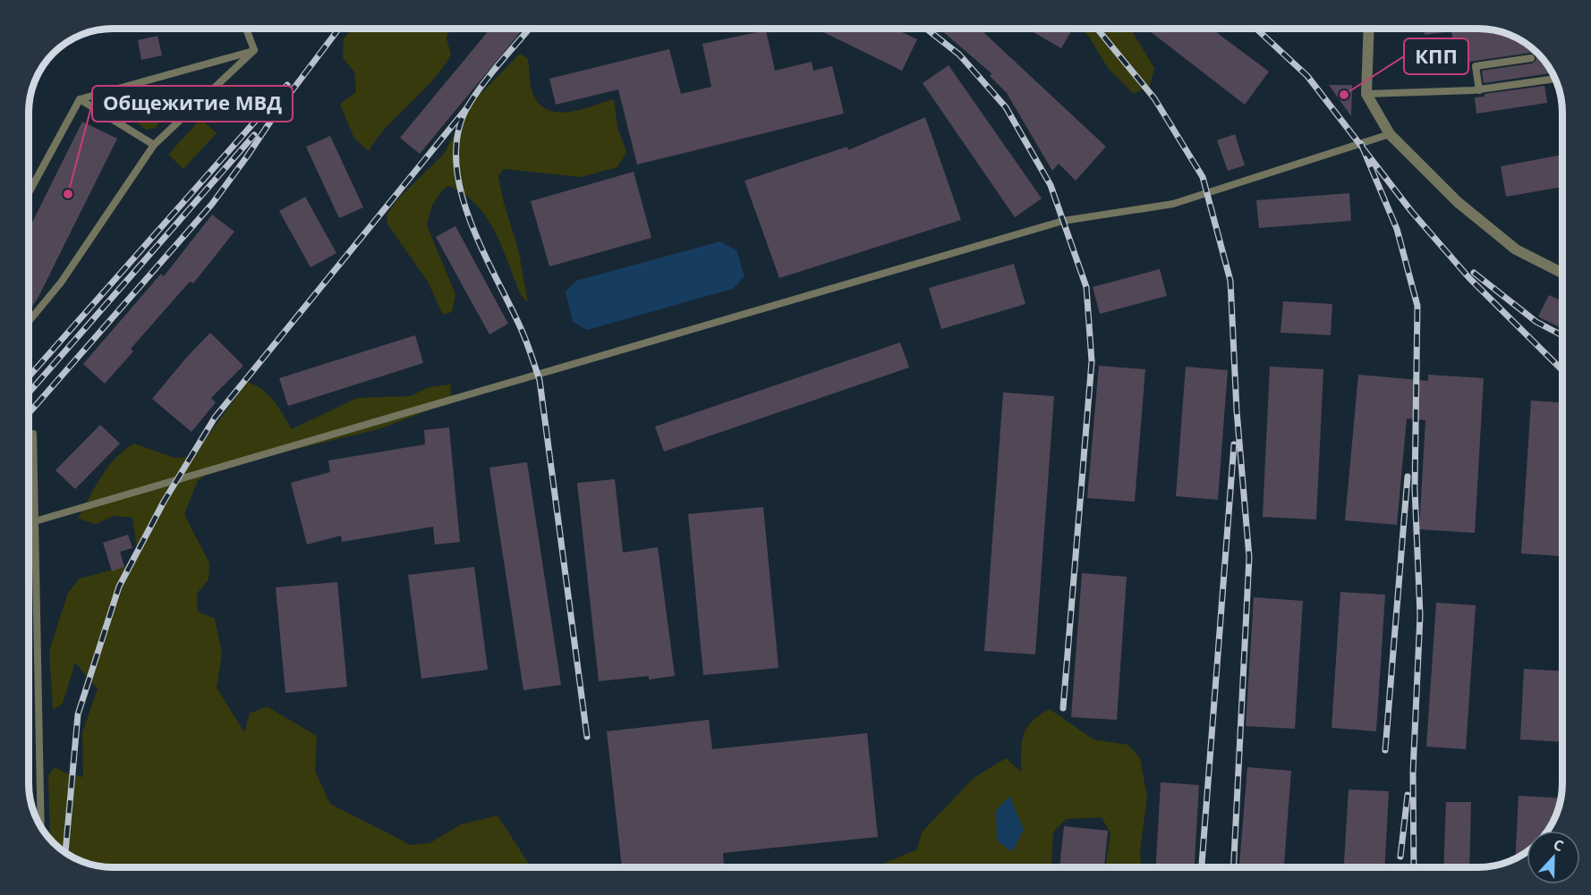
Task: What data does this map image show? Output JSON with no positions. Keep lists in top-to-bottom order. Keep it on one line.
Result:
{"places":["КПП","Общежитие МВД"],"north":"top"}
